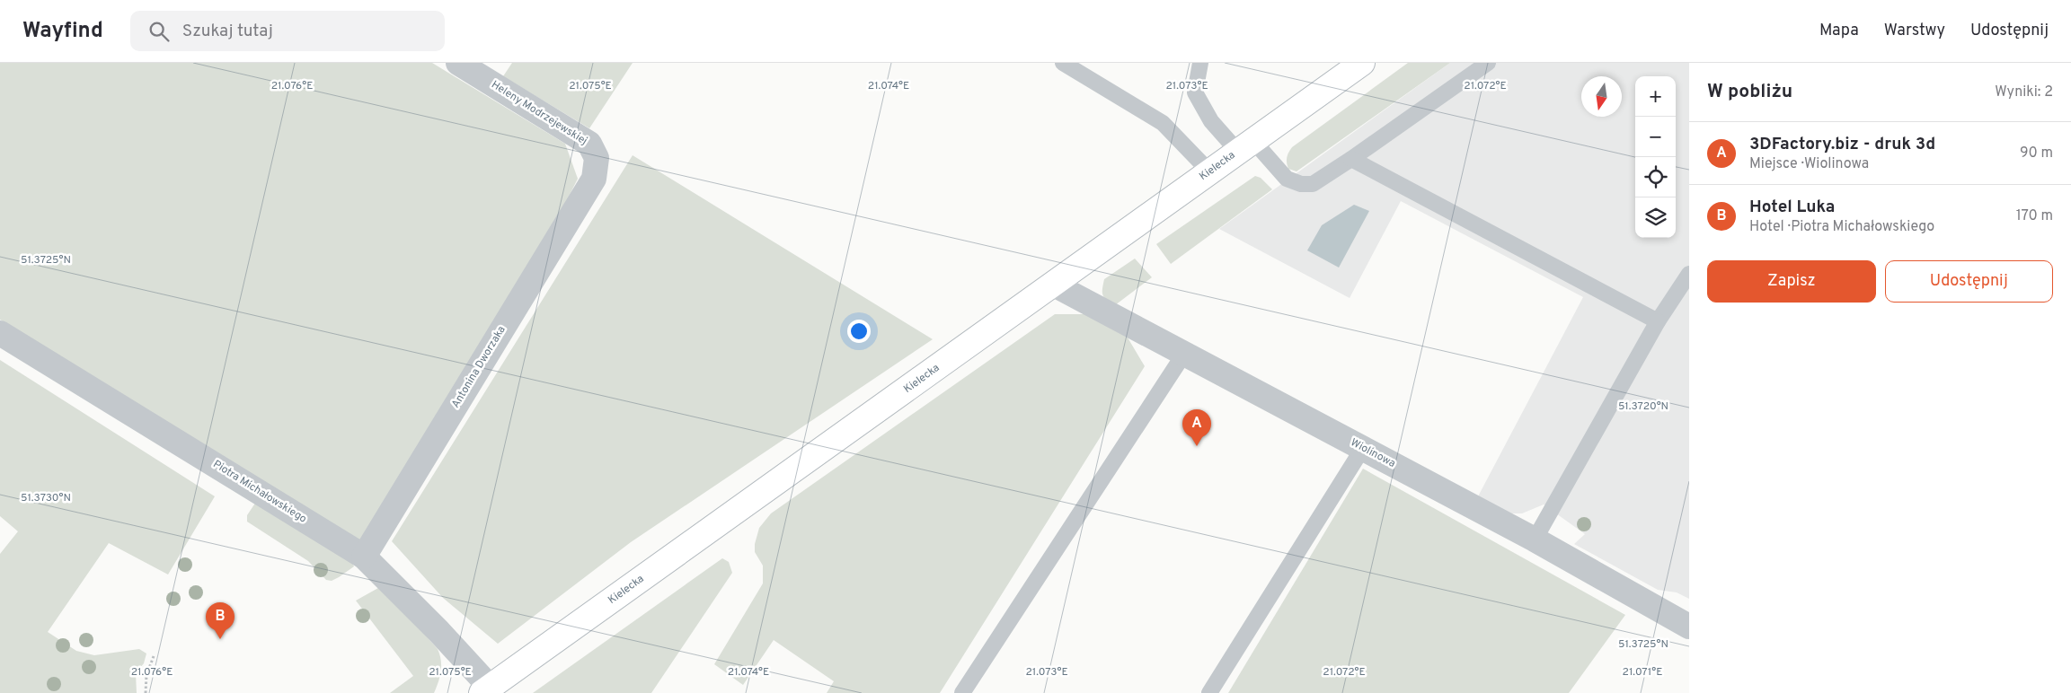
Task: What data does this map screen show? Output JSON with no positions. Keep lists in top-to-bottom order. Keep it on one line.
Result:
{"streets":{"main road":["Kielecka"],"street":["Heleny Modrzejewskiej","Antonina Dworzaka","Wiolinowa","Piotra Michałowskiego"]},"crossings":[["Heleny Modrzejewskiej","Antonina Dworzaka"],["Kielecka","Wiolinowa"],["Kielecka","Piotra Michałowskiego"],["Antonina Dworzaka","Piotra Michałowskiego"]],"north":"bottom","page":{"header":"Wayfind","search":"Szukaj tutaj","nav":["Mapa","Warstwy","Udostępnij"],"heading":["W pobliżu","Wyniki: 2"],"map_buttons":["+","−"],"list":[{"mark":"A","name":"3DFactory.biz - druk 3d","note":"Miejsce · Wiolinowa","value":"90 m"},{"mark":"B","name":"Hotel Luka","note":"Hotel · Piotra Michałowskiego","value":"170 m"}],"buttons":["Zapisz","Udostępnij"],"pins":["A","B"]},"coordinates":["21.076°E","21.075°E","21.074°E","21.073°E","21.072°E","51.3725°N","51.3720°N","51.3730°N","21.071°E"]}
